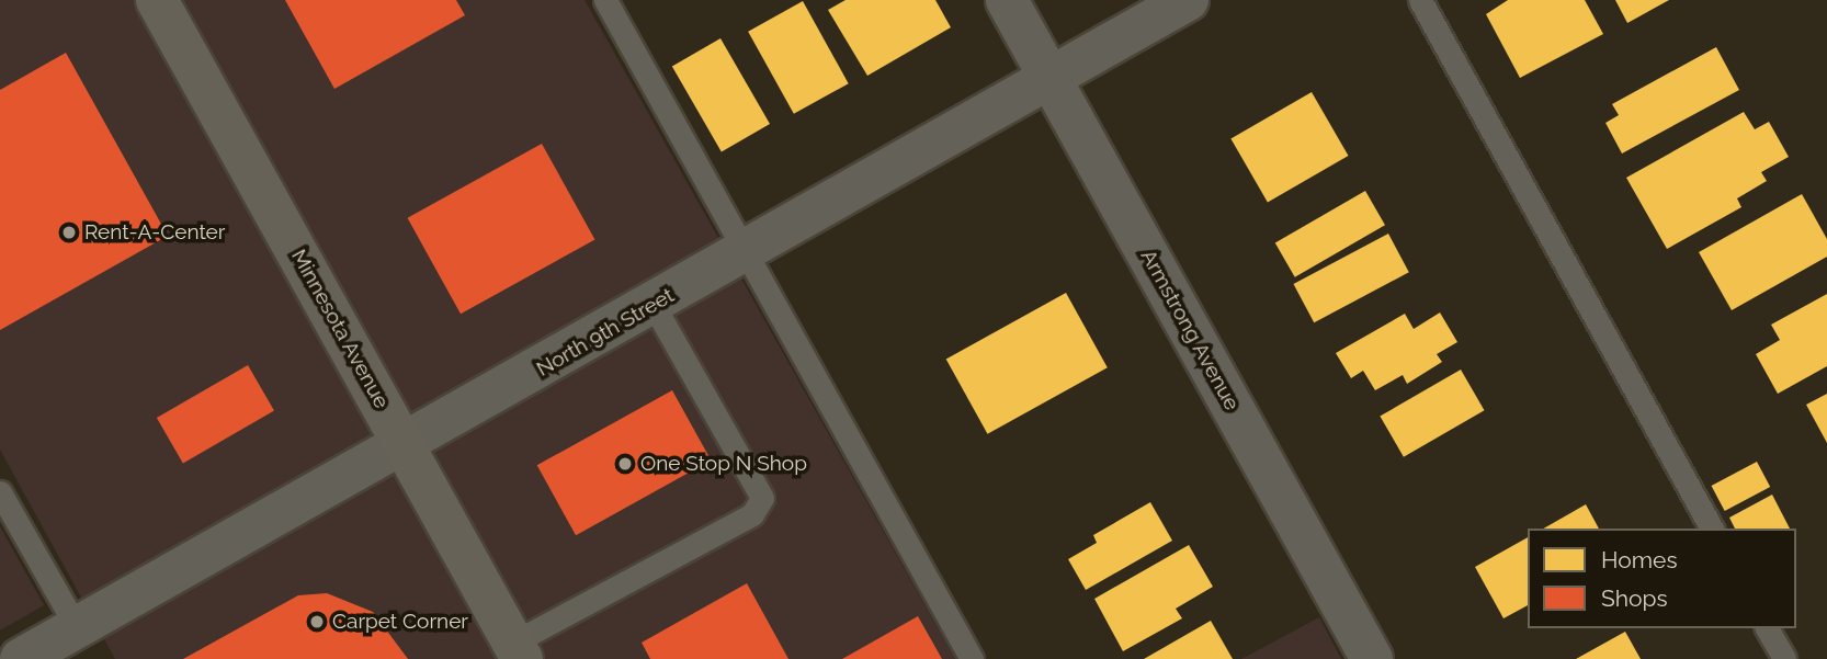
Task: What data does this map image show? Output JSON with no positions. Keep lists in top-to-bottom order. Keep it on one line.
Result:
{"streets":{"main road":["Minnesota Avenue"],"street":["Armstrong Avenue","North 9th Street"]},"crossings":[["Minnesota Avenue","North 9th Street"],["Armstrong Avenue","North 9th Street"]],"places":["Rent-A-Center","One Stop N Shop","Carpet Corner"],"legend":["Homes","Shops"]}
